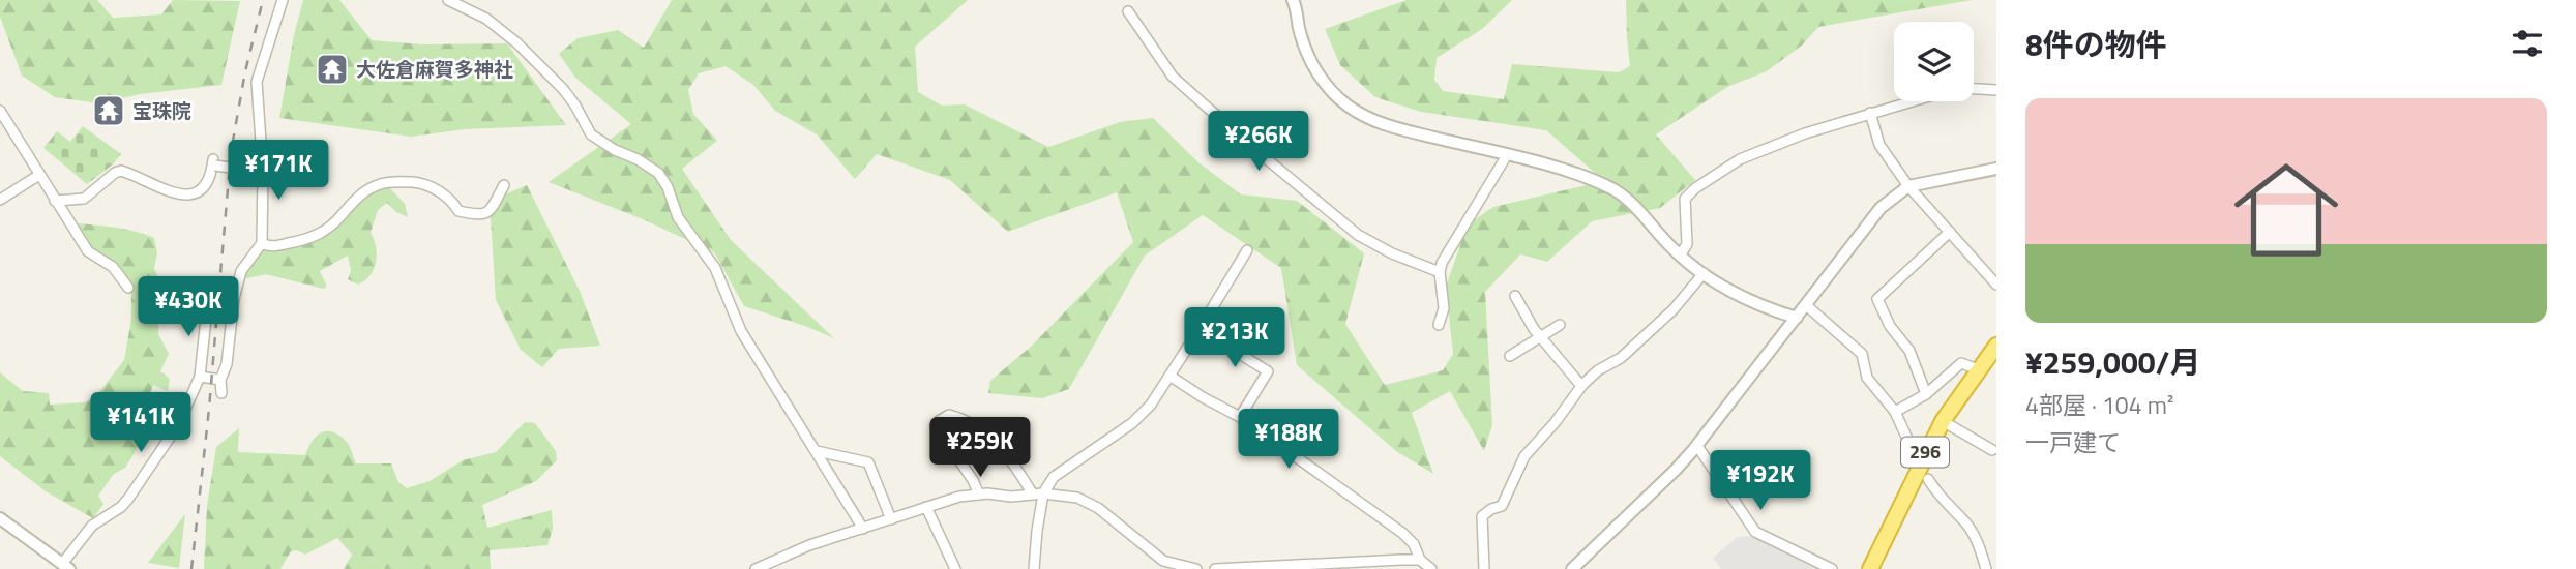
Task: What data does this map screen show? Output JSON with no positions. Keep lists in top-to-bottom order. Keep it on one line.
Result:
{"streets":{"highway":["296"]},"places":{"temple":["大佐倉麻賀多神社","宝珠院"]},"page":{"heading":"8件の物件","list":[{"name":"¥259,000/月","note":"4部屋 · 104 m² · 一戸建て"}],"price":["¥266K","¥171K","¥430K","¥213K","¥141K","¥188K","¥259K","¥192K"]}}
